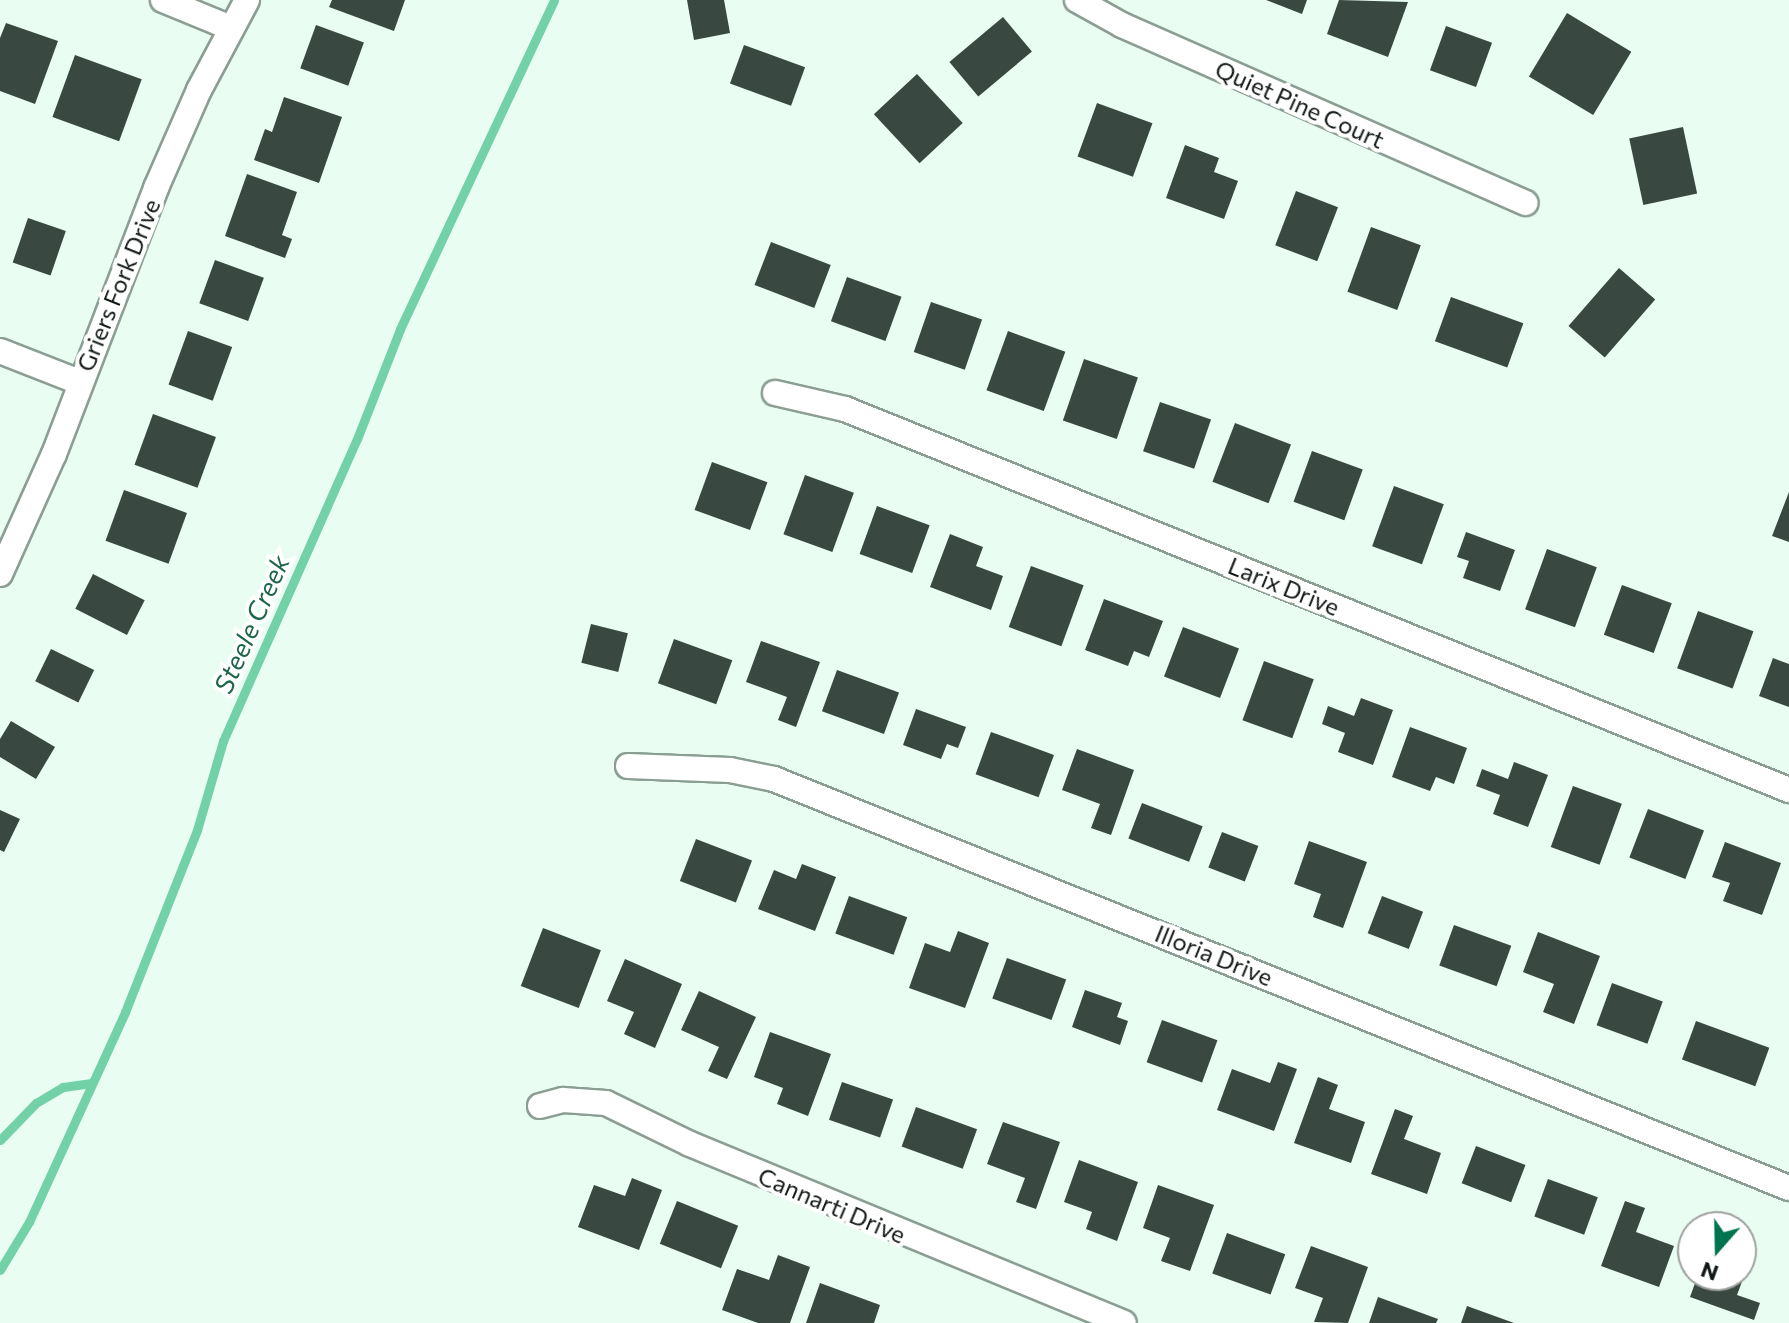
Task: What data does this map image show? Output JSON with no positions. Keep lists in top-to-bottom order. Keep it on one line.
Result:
{"streets":{"street":["Quiet Pine Court","Griers Fork Drive","Larix Drive","Illoria Drive","Cannarti Drive"]},"water":["Steele Creek"],"north":"bottom"}
